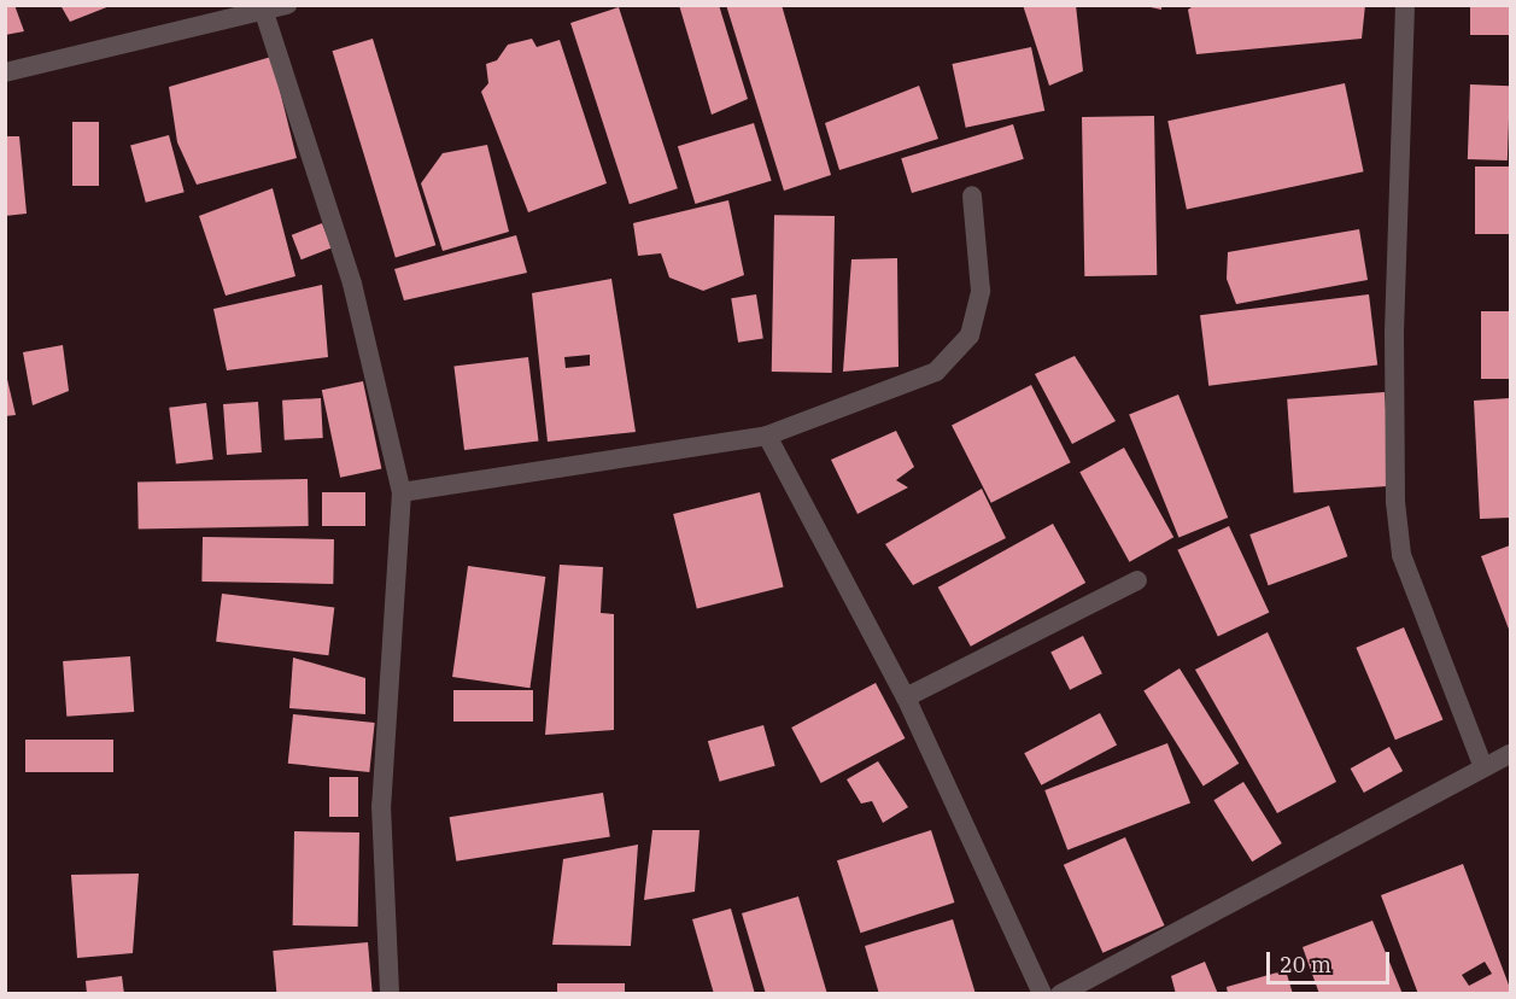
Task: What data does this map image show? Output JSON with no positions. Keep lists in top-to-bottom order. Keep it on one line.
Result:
{"scale_bar":"20 m"}
